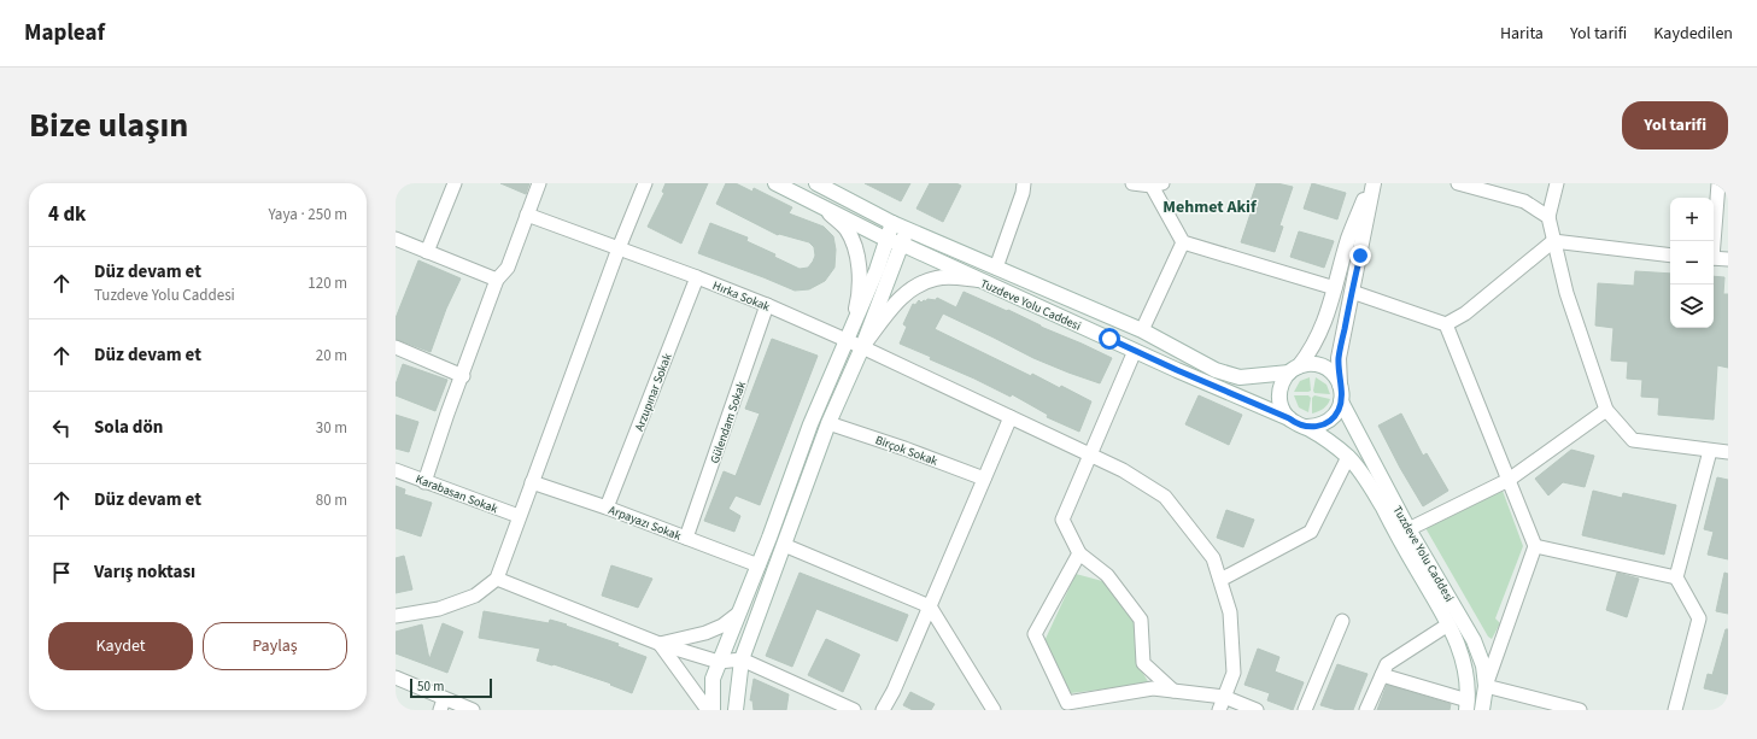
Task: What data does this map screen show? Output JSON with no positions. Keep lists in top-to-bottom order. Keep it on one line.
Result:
{"streets":{"main road":["Tuzdeve Yolu Caddesi"],"street":["Hırka Sokak","Arzupınar Sokak","Gülendam Sokak","Birçok Sokak","Karabasan Sokak","Arpayazı Sokak"]},"crossings":[["Hırka Sokak","Arzupınar Sokak"],["Hırka Sokak","Gülendam Sokak"],["Arzupınar Sokak","Arpayazı Sokak"],["Gülendam Sokak","Arpayazı Sokak"]],"districts":["Mehmet Akif"],"scale_bar":"50 m","page":{"header":"Mapleaf","nav":["Harita","Yol tarifi","Kaydedilen"],"title":"Bize ulaşın","buttons":["Yol tarifi",["Kaydet","Paylaş"]],"heading":["4 dk","Yaya · 250 m"],"map_buttons":["+","−"],"list":[["Düz devam et","Tuzdeve Yolu Caddesi","120 m"],["Düz devam et","20 m"],["Sola dön","30 m"],["Düz devam et","80 m"],"Varış noktası"],"scale":"50 m"}}
